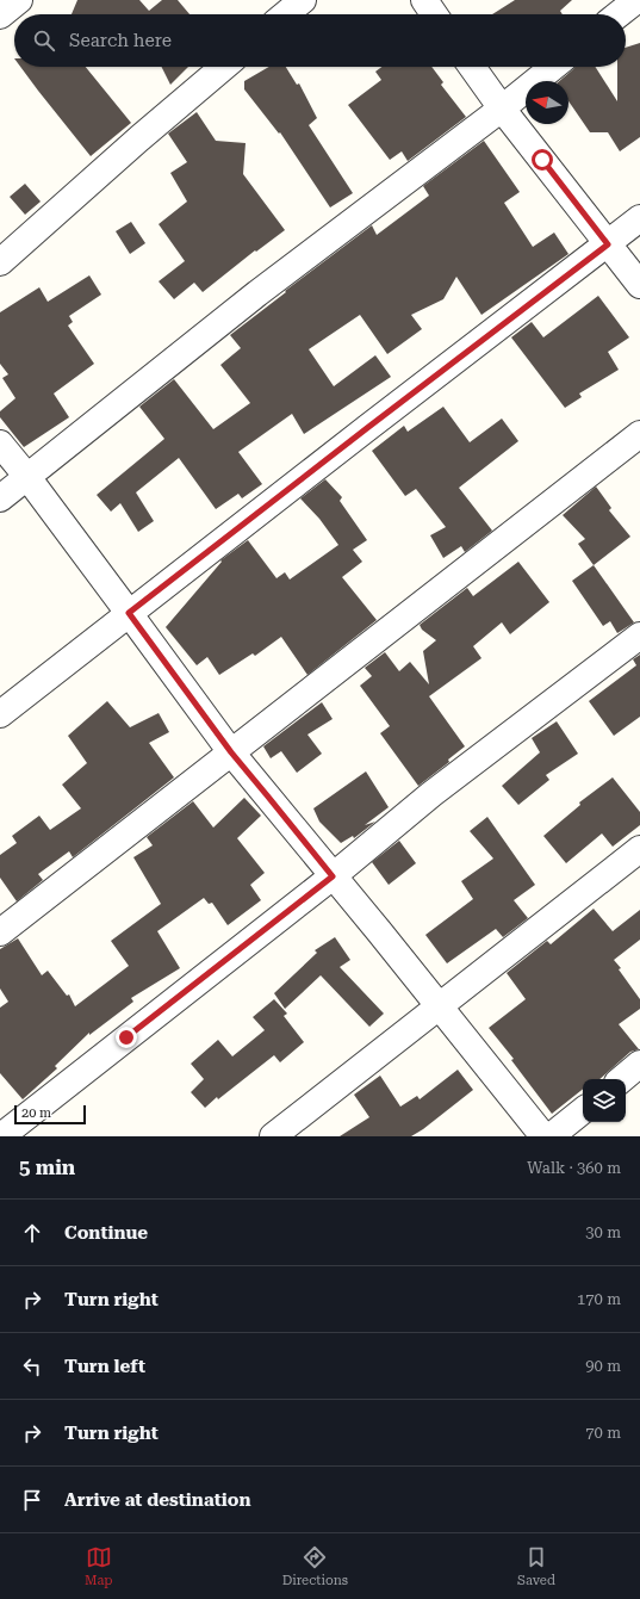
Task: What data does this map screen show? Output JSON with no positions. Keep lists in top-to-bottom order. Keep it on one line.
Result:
{"scale_bar":"20 m","north":"left","page":{"search":"Search here","scale":"20 m","heading":["5 min","Walk · 360 m"],"list":[["Continue","30 m"],["Turn right","170 m"],["Turn left","90 m"],["Turn right","70 m"],"Arrive at destination"],"nav":["Map","Directions","Saved"]}}
